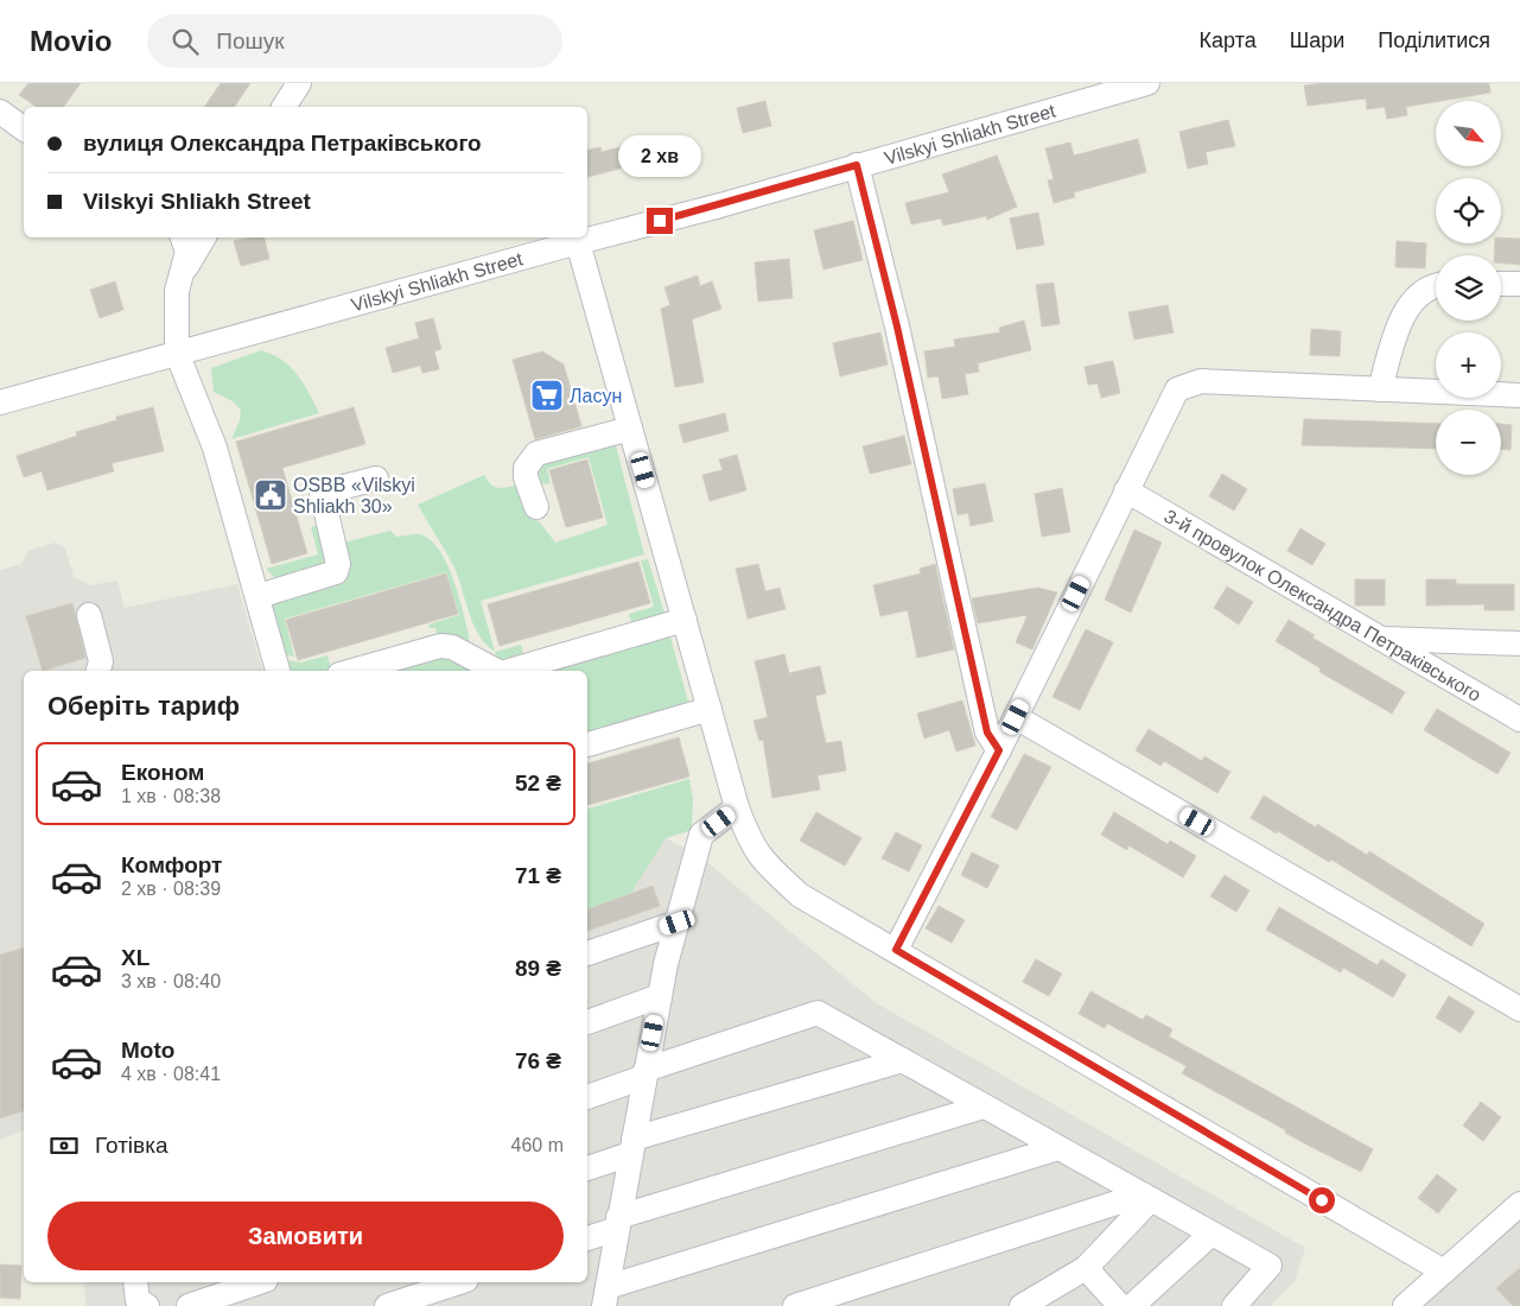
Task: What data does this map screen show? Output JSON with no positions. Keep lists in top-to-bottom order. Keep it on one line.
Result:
{"streets":{"street":["Vilskyi Shliakh Street","3-й провулок Олександра Петраківського"]},"places":{"supermarket":["Ласун"],"public building":["OSBB «Vilskyi Shliakh 30»"]},"north":"bottom right","page":{"header":"Movio","search":"Пошук","nav":["Карта","Шари","Поділитися"],"map_buttons":["+","−"],"banner":["вулиця Олександра Петраківського","Vilskyi Shliakh Street"],"bubble":"2 хв","heading":"Оберіть тариф","list":[{"name":"Економ","note":"1 хв · 08:38","value":"52 ₴"},{"name":"Комфорт","note":"2 хв · 08:39","value":"71 ₴"},{"name":"XL","note":"3 хв · 08:40","value":"89 ₴"},{"name":"Moto","note":"4 хв · 08:41","value":"76 ₴"}],"pay":["Готівка","460 m"],"buttons":"Замовити"}}
